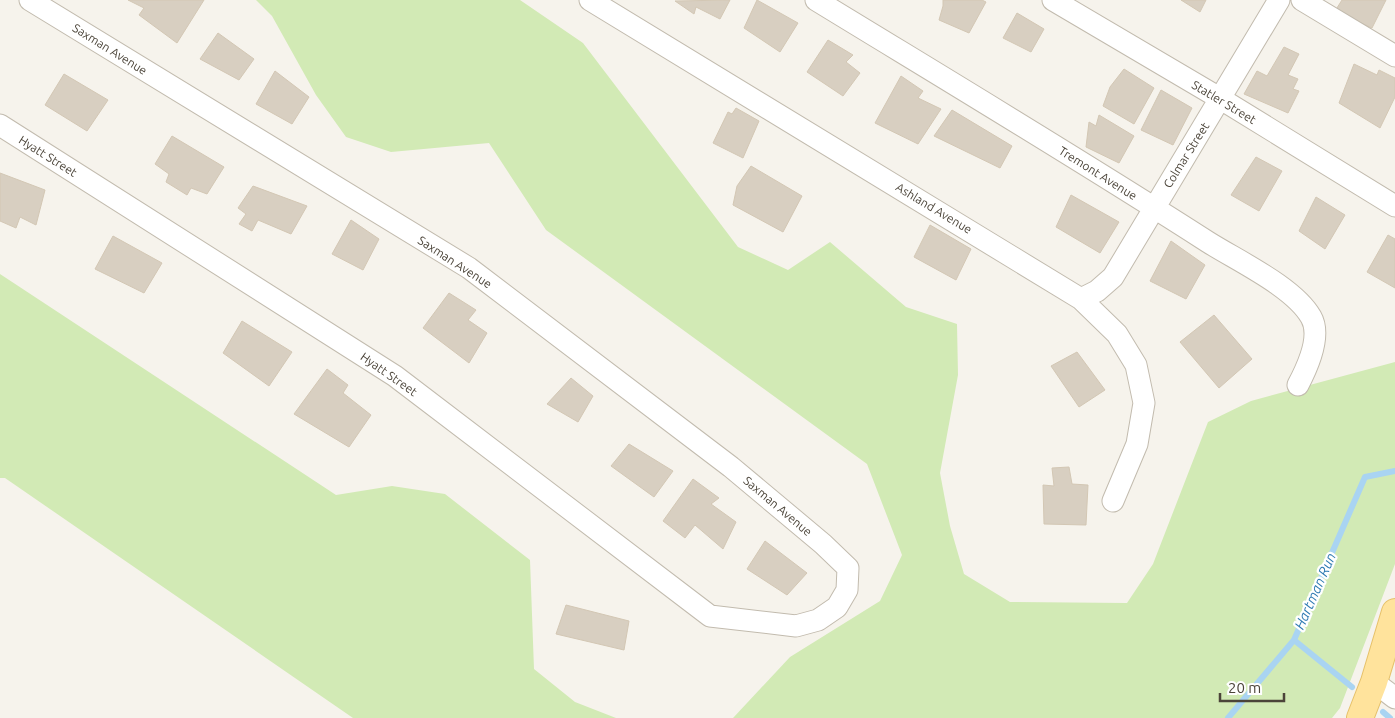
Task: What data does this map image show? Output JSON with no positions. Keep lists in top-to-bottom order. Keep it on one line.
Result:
{"streets":{"street":["Saxman Avenue","Statler Street","Colmar Street","Hyatt Street","Tremont Avenue","Ashland Avenue"]},"crossings":[["Saxman Avenue","Hyatt Street"],["Statler Street","Colmar Street"],["Colmar Street","Tremont Avenue"],["Colmar Street","Ashland Avenue"]],"water":["Hartman Run"],"scale_bar":"20 m"}
